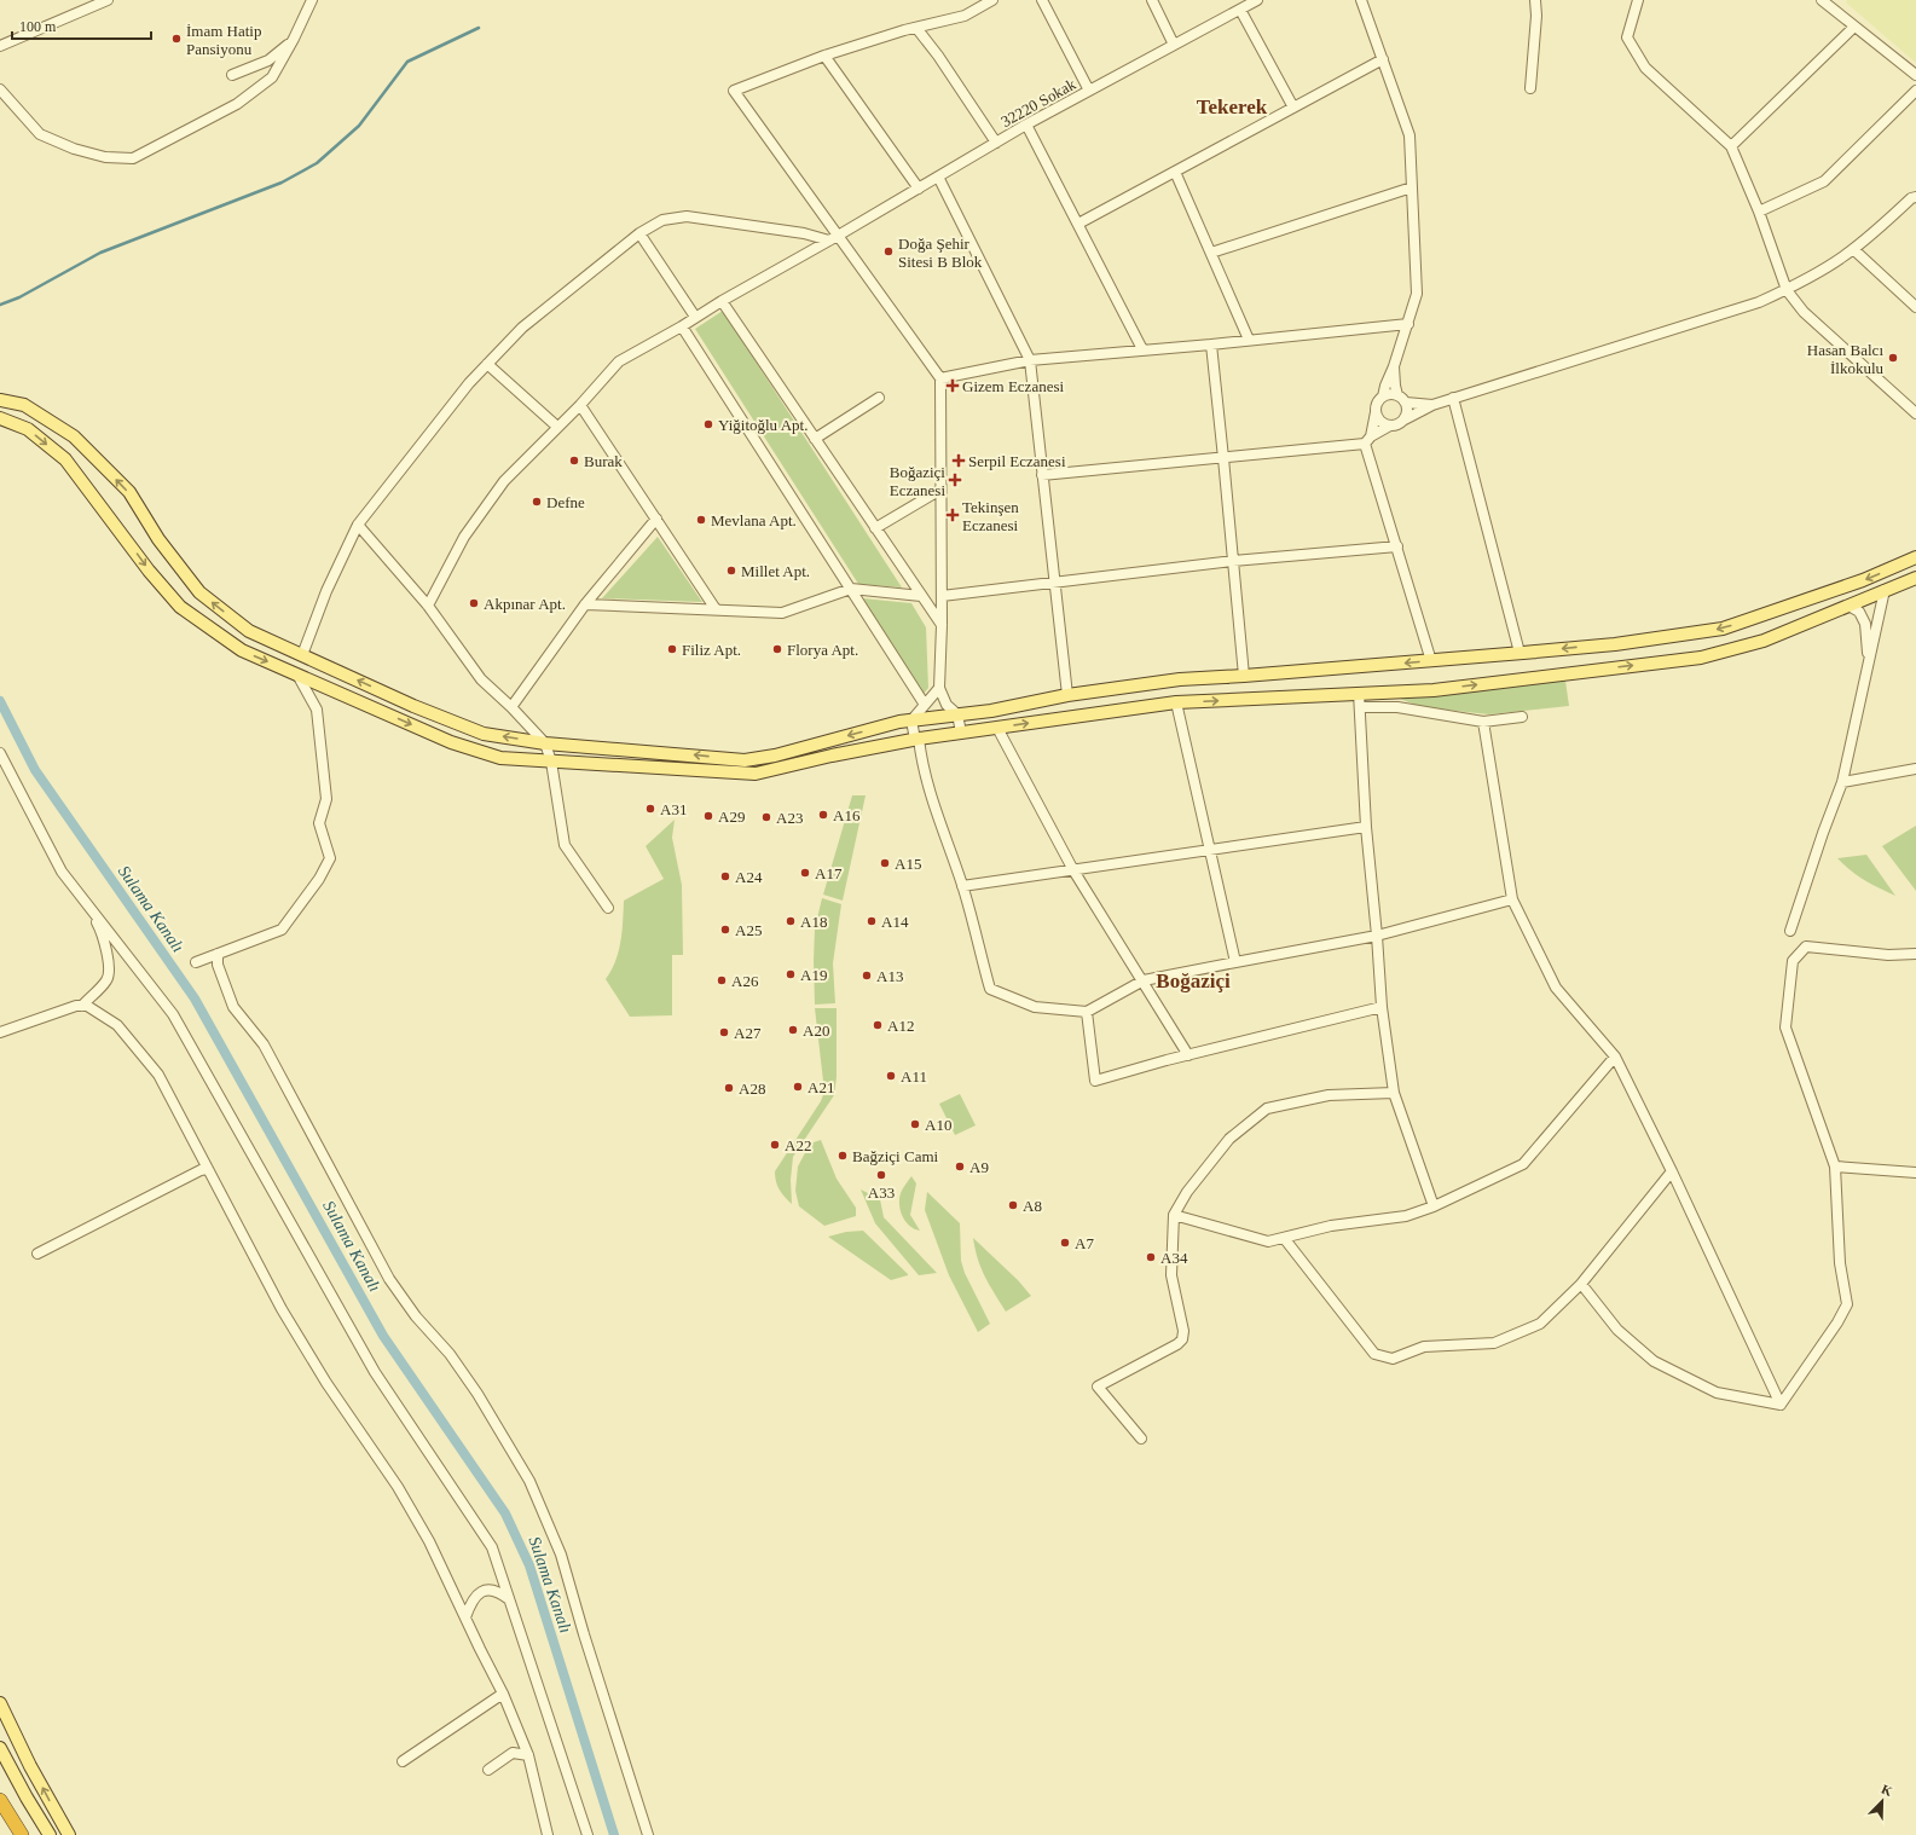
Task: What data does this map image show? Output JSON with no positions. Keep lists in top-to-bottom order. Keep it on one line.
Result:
{"streets":{"street":["32220 Sokak"]},"districts":["Tekerek","Boğaziçi"],"water":["Sulama Kanalı"],"places":{"other":["İmam Hatip Pansiyonu","Doğa Şehir Sitesi B Blok","Hasan Balcı İlkokulu","Yiğitoğlu Apt.","Burak","Defne","Mevlana Apt.","Millet Apt.","Akpınar Apt.","Filiz Apt.","Florya Apt.","A31","A16","A29","A23","A15","A17","A24","A18","A14","A25","A19","A13","A26","A12","A20","A27","A11","A21","A28","A10","A22","Bağziçi Cami","A9","A33","A8","A7","A34"],"health":["Gizem Eczanesi","Serpil Eczanesi","Boğaziçi Eczanesi","Tekinşen Eczanesi"]},"scale_bar":"100 m","north":"top right"}
